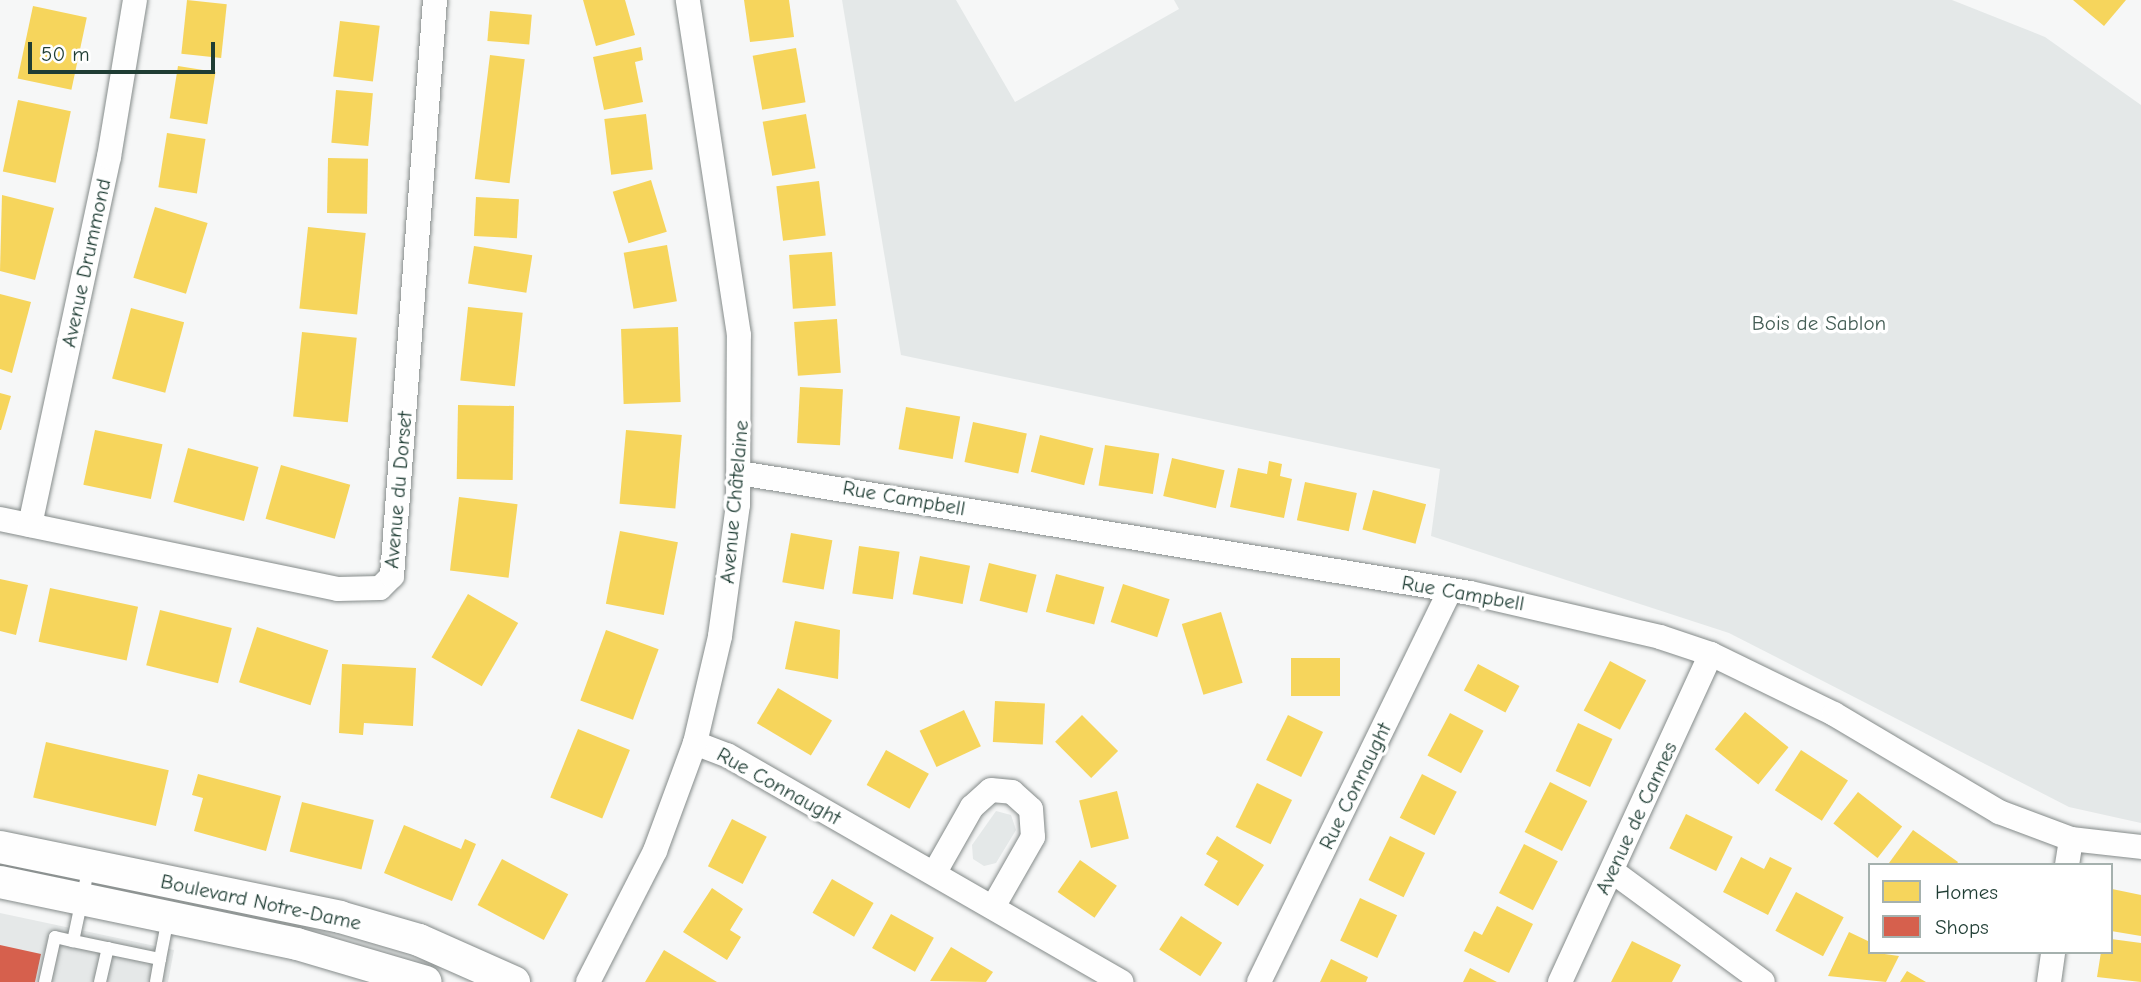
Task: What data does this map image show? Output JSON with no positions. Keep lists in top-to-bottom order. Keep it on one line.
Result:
{"streets":{"street":["Avenue Drummond","Avenue du Dorset","Rue Campbell","Avenue Châtelaine","Rue Connaught","Avenue de Cannes","Boulevard Notre-Dame"]},"crossings":[["Avenue Drummond","Avenue du Dorset"],["Rue Campbell","Avenue Châtelaine"],["Rue Campbell","Rue Connaught"],["Rue Campbell","Avenue de Cannes"],["Avenue Châtelaine","Rue Connaught"]],"parks":["Bois de Sablon"],"legend":["Homes","Shops"],"scale_bar":"50 m"}
